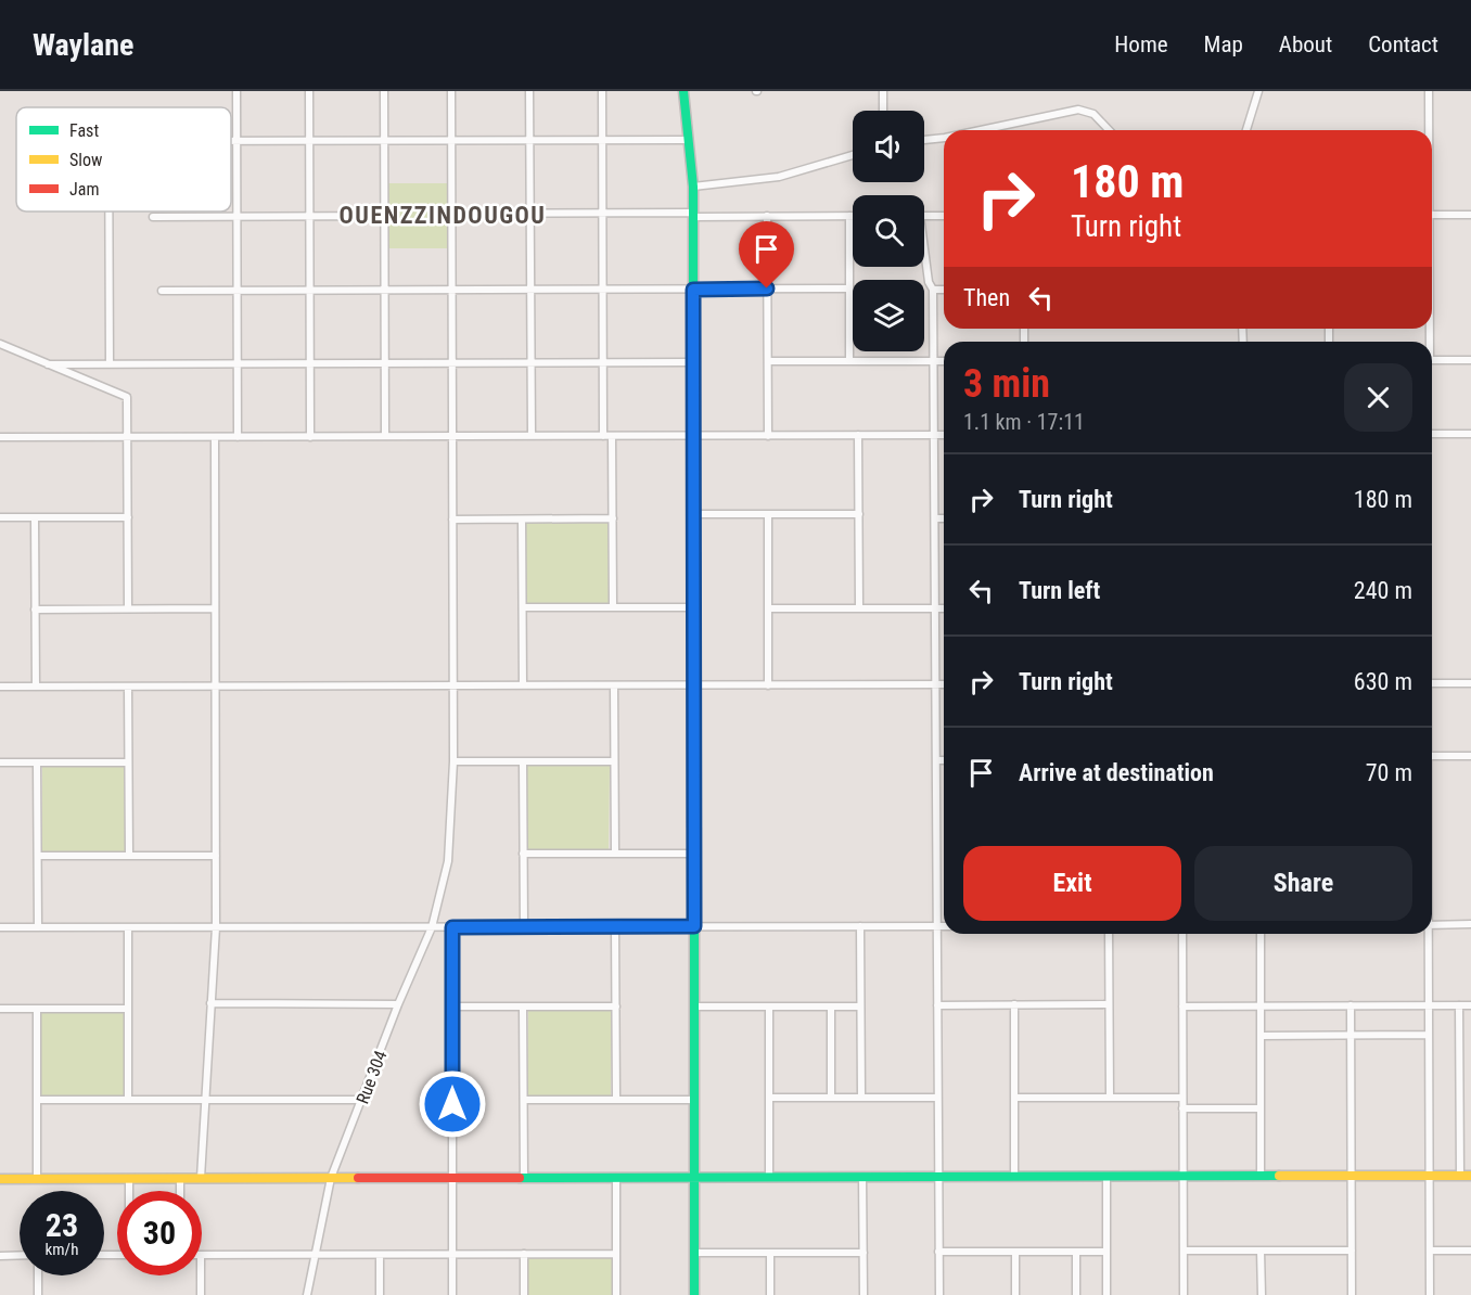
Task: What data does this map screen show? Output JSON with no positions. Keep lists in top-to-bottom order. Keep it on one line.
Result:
{"streets":{"street":["Rue 304"]},"districts":["OUENZZINDOUGOU"],"legend":["Fast","Slow","Jam"],"page":{"header":"Waylane","nav":["Home","Map","About","Contact"],"turn":["180 m","Turn right"],"then":"Then","heading":["3 min","1.1 km · 17:11"],"list":[{"name":"Turn right","value":"180 m"},{"name":"Turn left","value":"240 m"},{"name":"Turn right","value":"630 m"},{"name":"Arrive at destination","value":"70 m"}],"buttons":["Exit","Share"],"speed":"23 km/h","limit":"30"}}
